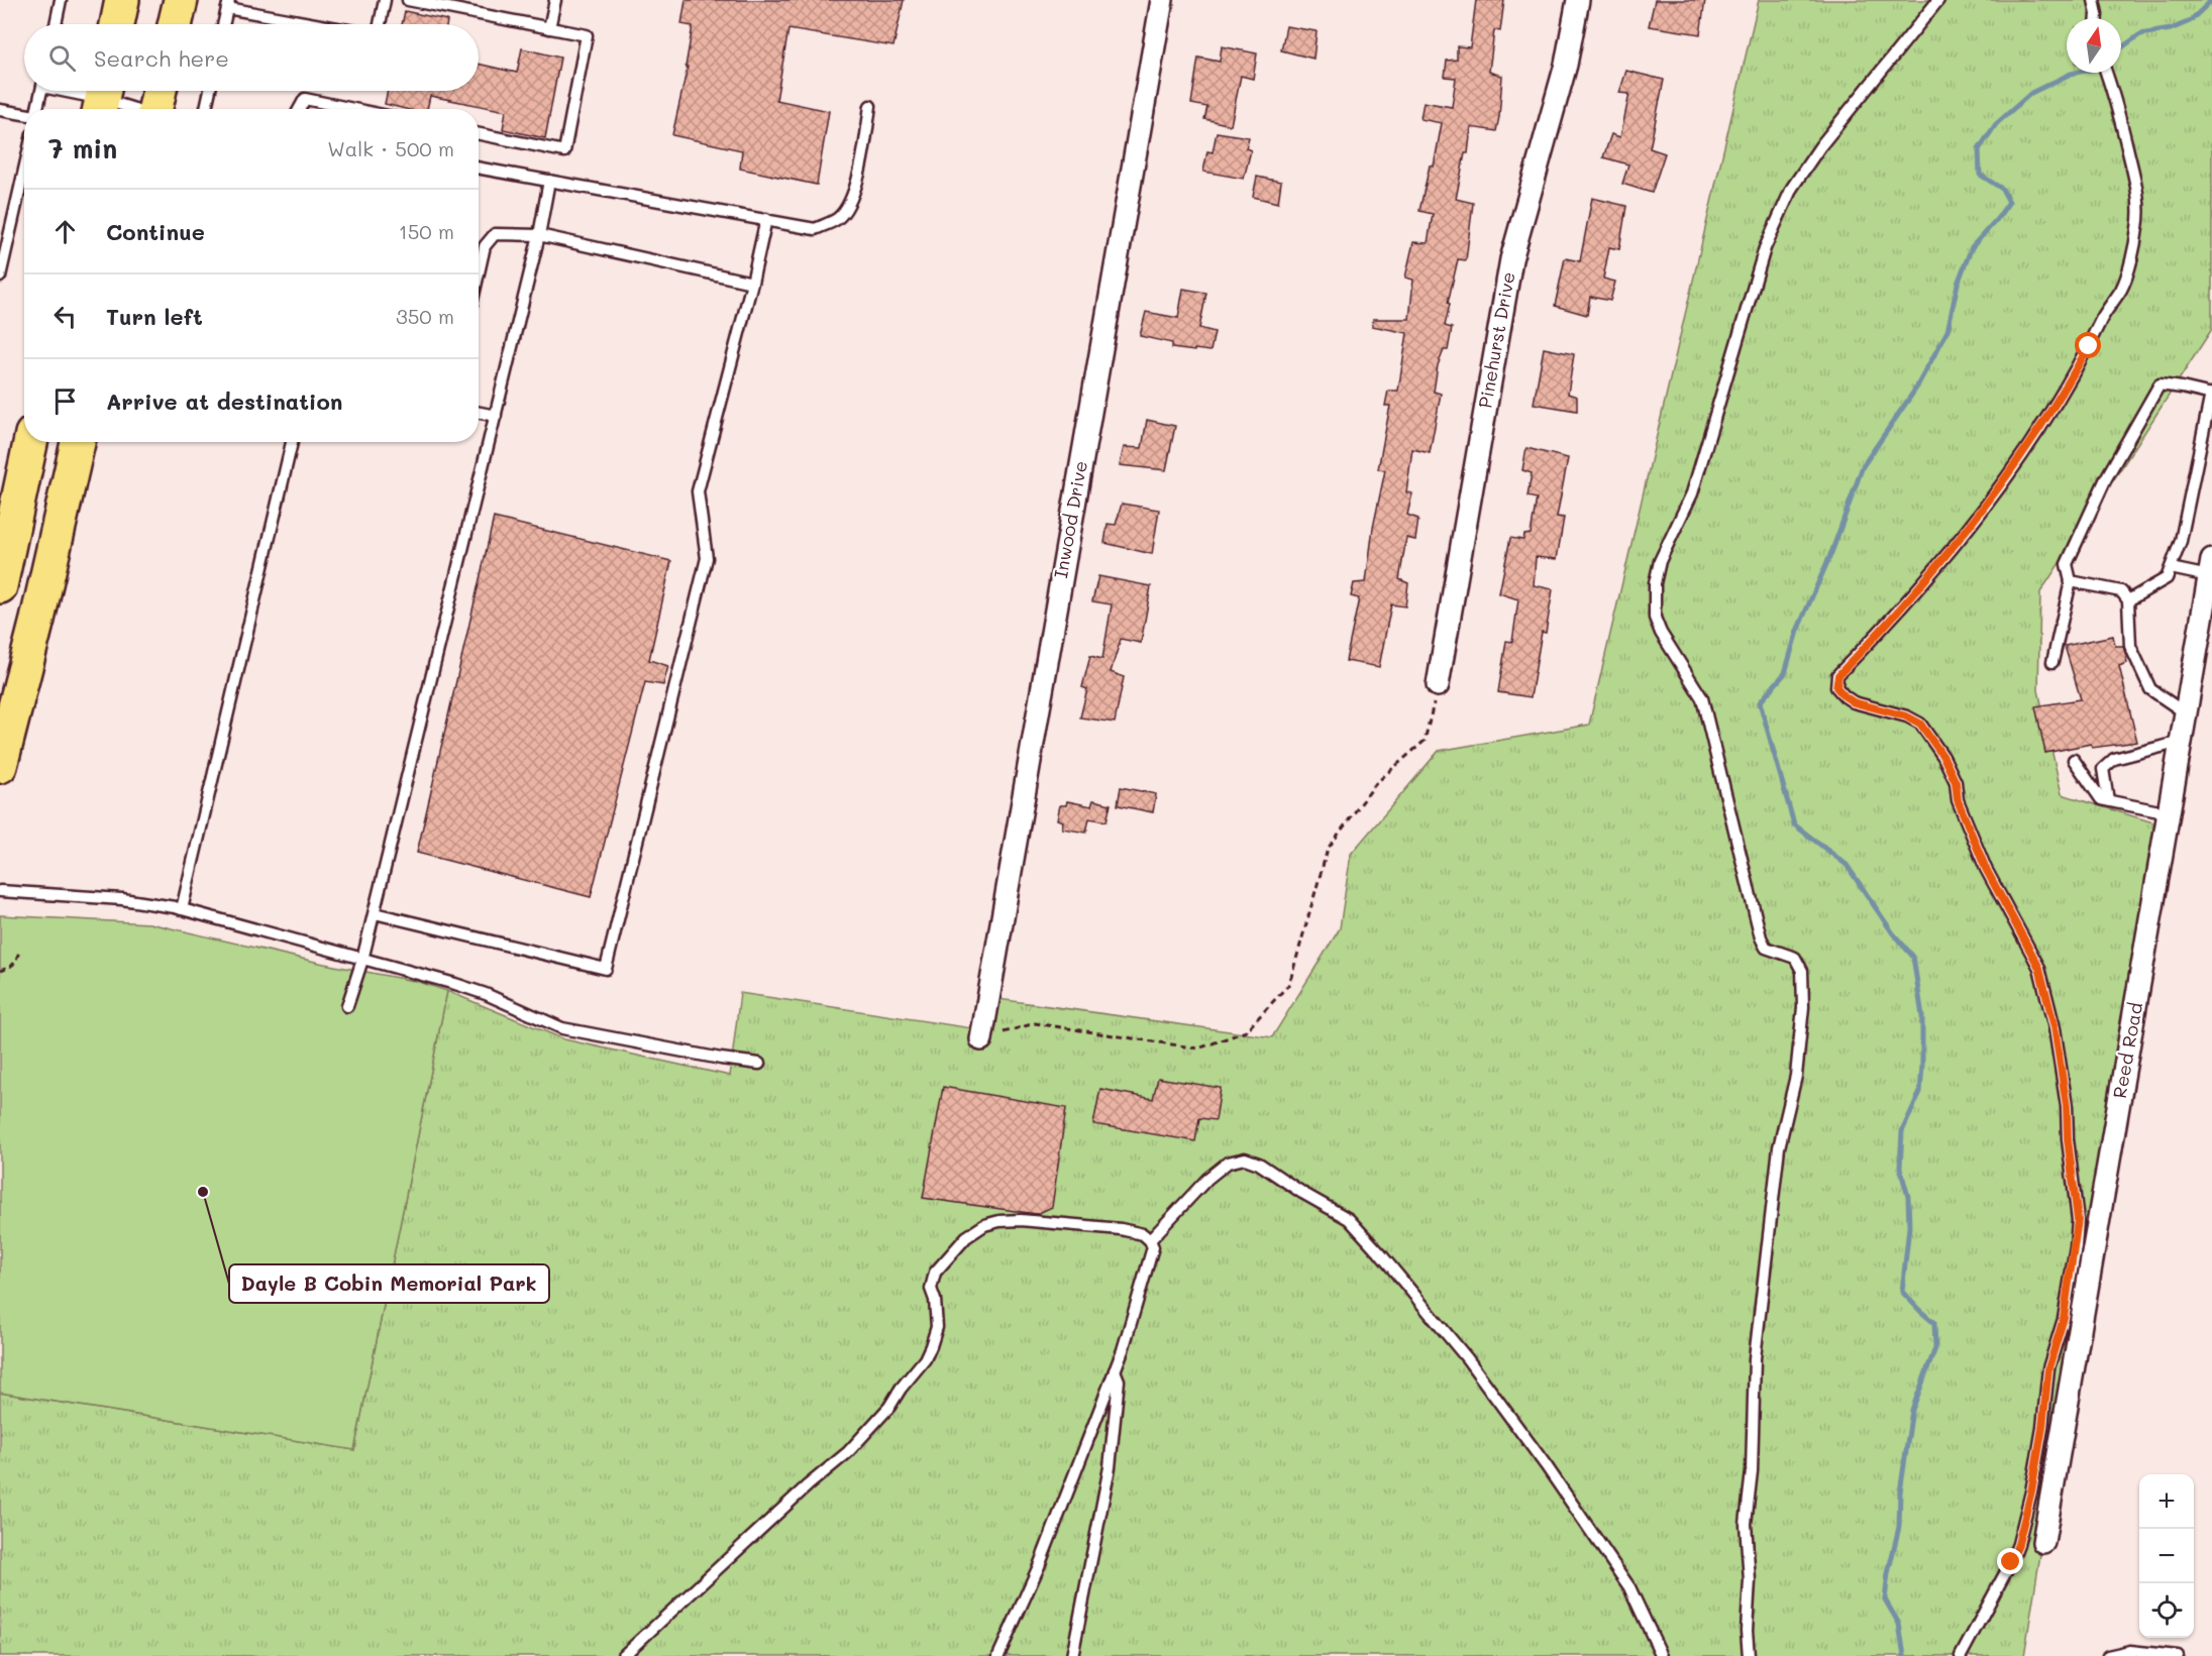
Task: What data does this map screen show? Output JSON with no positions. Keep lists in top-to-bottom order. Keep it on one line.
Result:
{"streets":{"street":["Pinehurst Drive","Inwood Drive","Reed Road"]},"places":["Dayle B Cobin Memorial Park"],"north":"top","page":{"search":"Search here","heading":["7 min","Walk · 500 m"],"list":[["Continue","150 m"],["Turn left","350 m"],"Arrive at destination"],"map_buttons":["+","−"]}}
